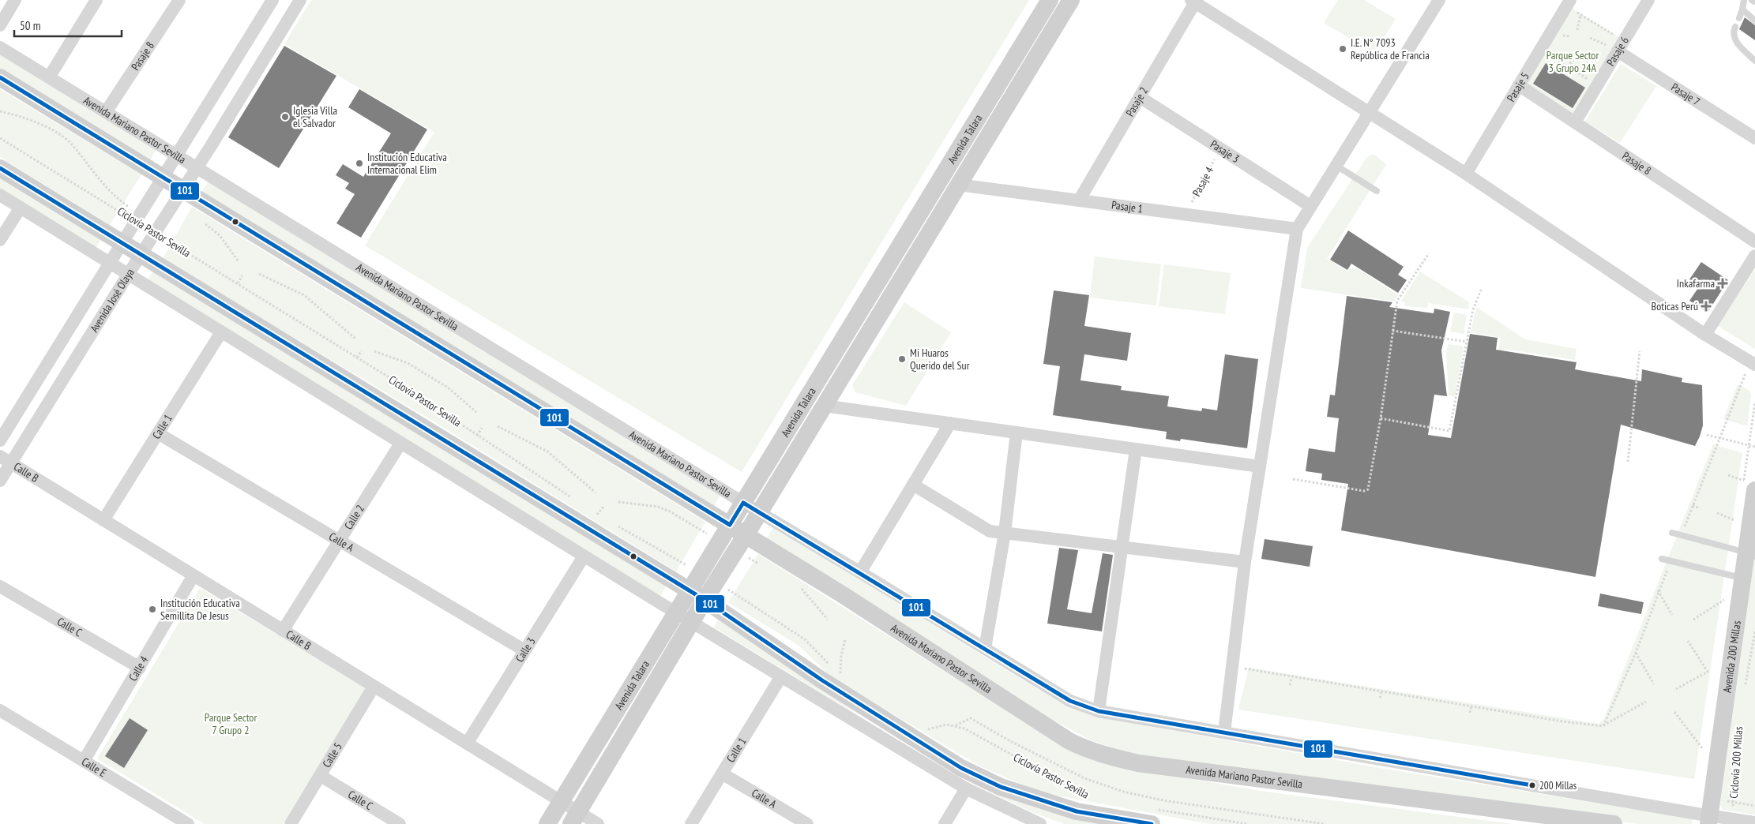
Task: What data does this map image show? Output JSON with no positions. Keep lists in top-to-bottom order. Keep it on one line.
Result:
{"streets":{"main road":["Avenida Mariano Pastor Sevilla","Avenida Talara","Avenida 200 Millas"],"street":["Pasaje 6","Pasaje 8","Pasaje 5","Pasaje 7","Pasaje 2","Pasaje 3","Pasaje 1","Avenida José Olaya","Calle 1","Calle B","Calle 2","Calle A","Calle C","Calle 3","Calle 4","Calle 5","Calle E"],"path":["Pasaje 4","Ciclovía Pastor Sevilla","Ciclovía 200 Millas"]},"crossings":[["Pasaje 6","Pasaje 8"],["Pasaje 6","Pasaje 7"],["Pasaje 8","Pasaje 5"],["Pasaje 8","Avenida Mariano Pastor Sevilla"],["Pasaje 2","Pasaje 3"],["Pasaje 2","Pasaje 1"],["Avenida Mariano Pastor Sevilla","Avenida Talara"],["Avenida Mariano Pastor Sevilla","Avenida José Olaya"],["Avenida Mariano Pastor Sevilla","Avenida 200 Millas"],["Avenida Talara","Pasaje 1"],["Avenida Talara","Calle B"],["Pasaje 3","Pasaje 4"],["Pasaje 4","Pasaje 1"],["Ciclovía Pastor Sevilla","Avenida José Olaya"],["Avenida José Olaya","Calle B"],["Calle 1","Calle B"],["Calle 1","Calle A"],["Calle B","Calle 2"],["Calle B","Calle 3"],["Calle B","Calle 4"],["Calle B","Calle 5"],["Calle 2","Calle A"],["Calle A","Calle 3"],["Calle C","Calle 4"],["Calle C","Calle 5"],["Calle 4","Calle E"]],"parks":["Parque Sector 3 Grupo 24A","Parque Sector 7 Grupo 2"],"places":{"other":["I.E. N° 7093 República de Francia","Iglesia Villa el Salvador","Institución Educativa Internacional Elim","Mi Huaros Querido del Sur","Institución Educativa Semillita De Jesus","200 Millas"],"health":["Inkafarma","Boticas Perú"]},"lines":["transit line 101"],"scale_bar":"50 m"}
